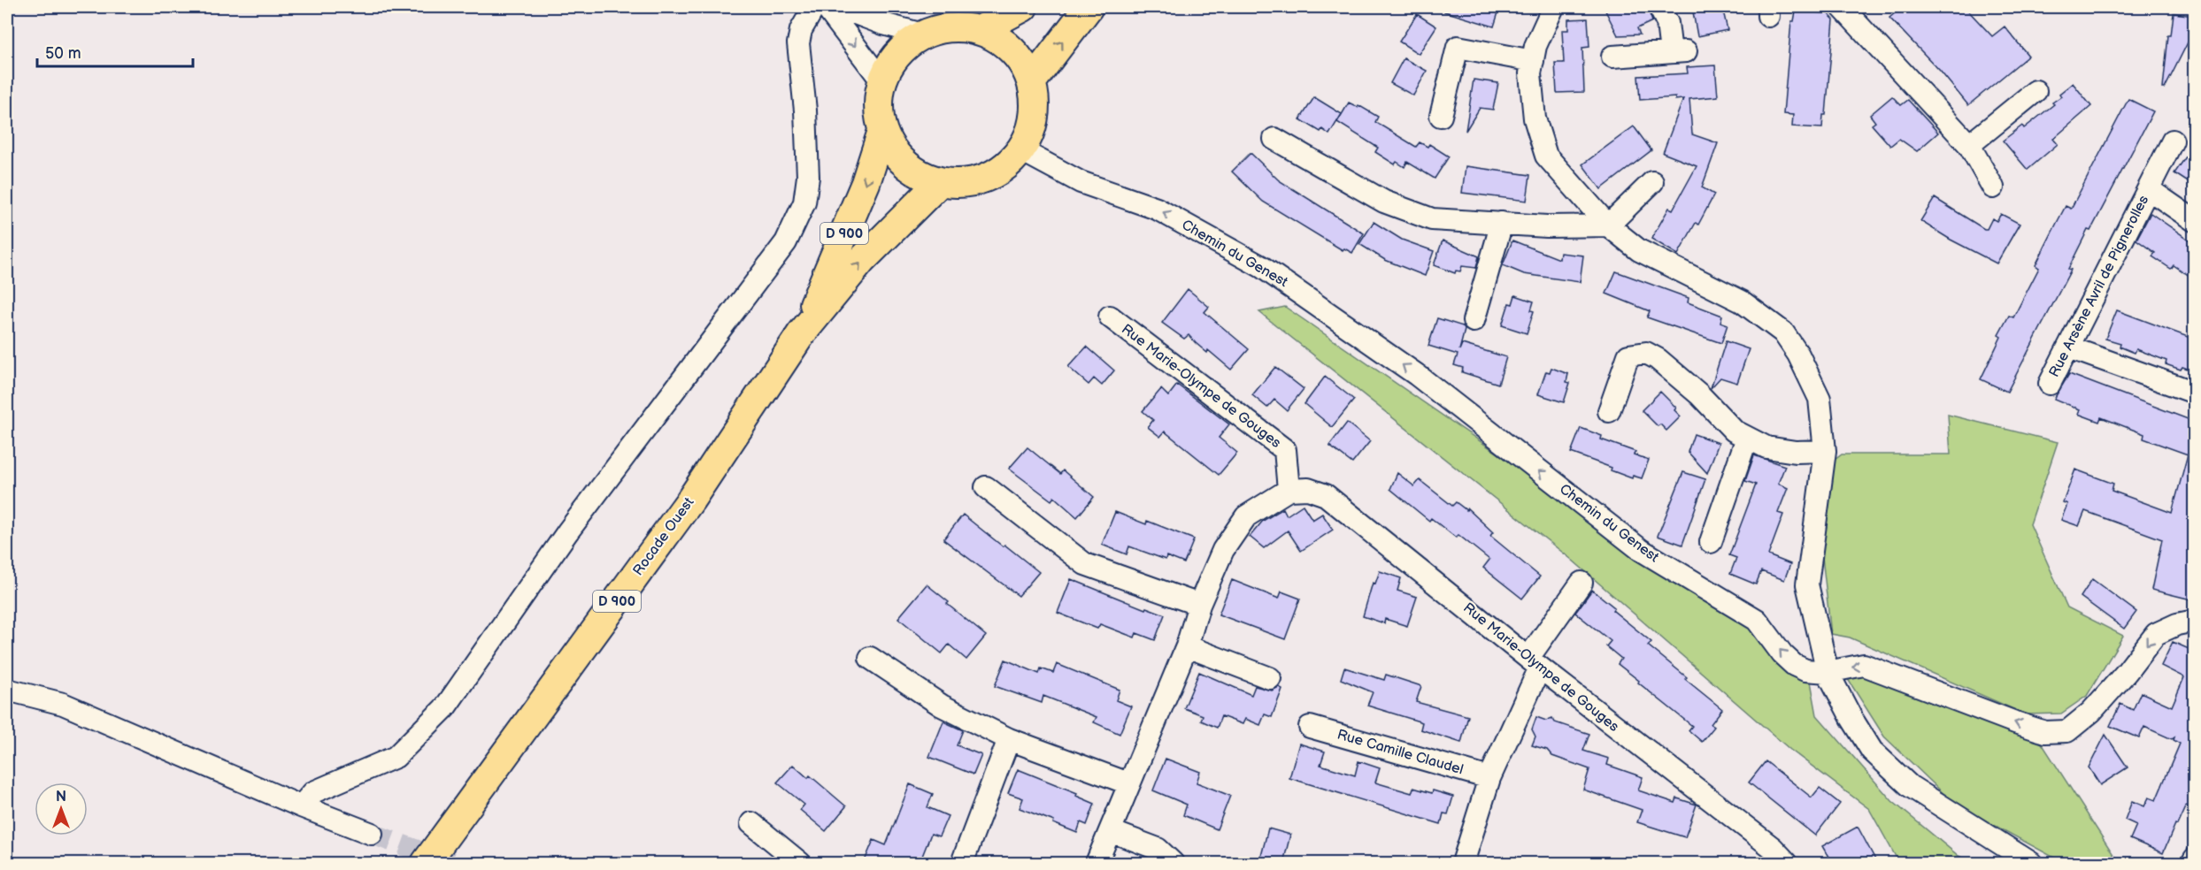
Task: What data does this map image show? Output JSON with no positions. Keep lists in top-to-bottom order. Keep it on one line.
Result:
{"streets":{"main road":["D 900","Rocade Ouest"],"street":["Chemin du Genest","Rue Arsène Avril de Pignerolles","Rue Marie-Olympe de Gouges","Rue Camille Claudel"]},"crossings":[["Chemin du Genest","Rocade Ouest"]],"scale_bar":"50 m","north":"top"}
